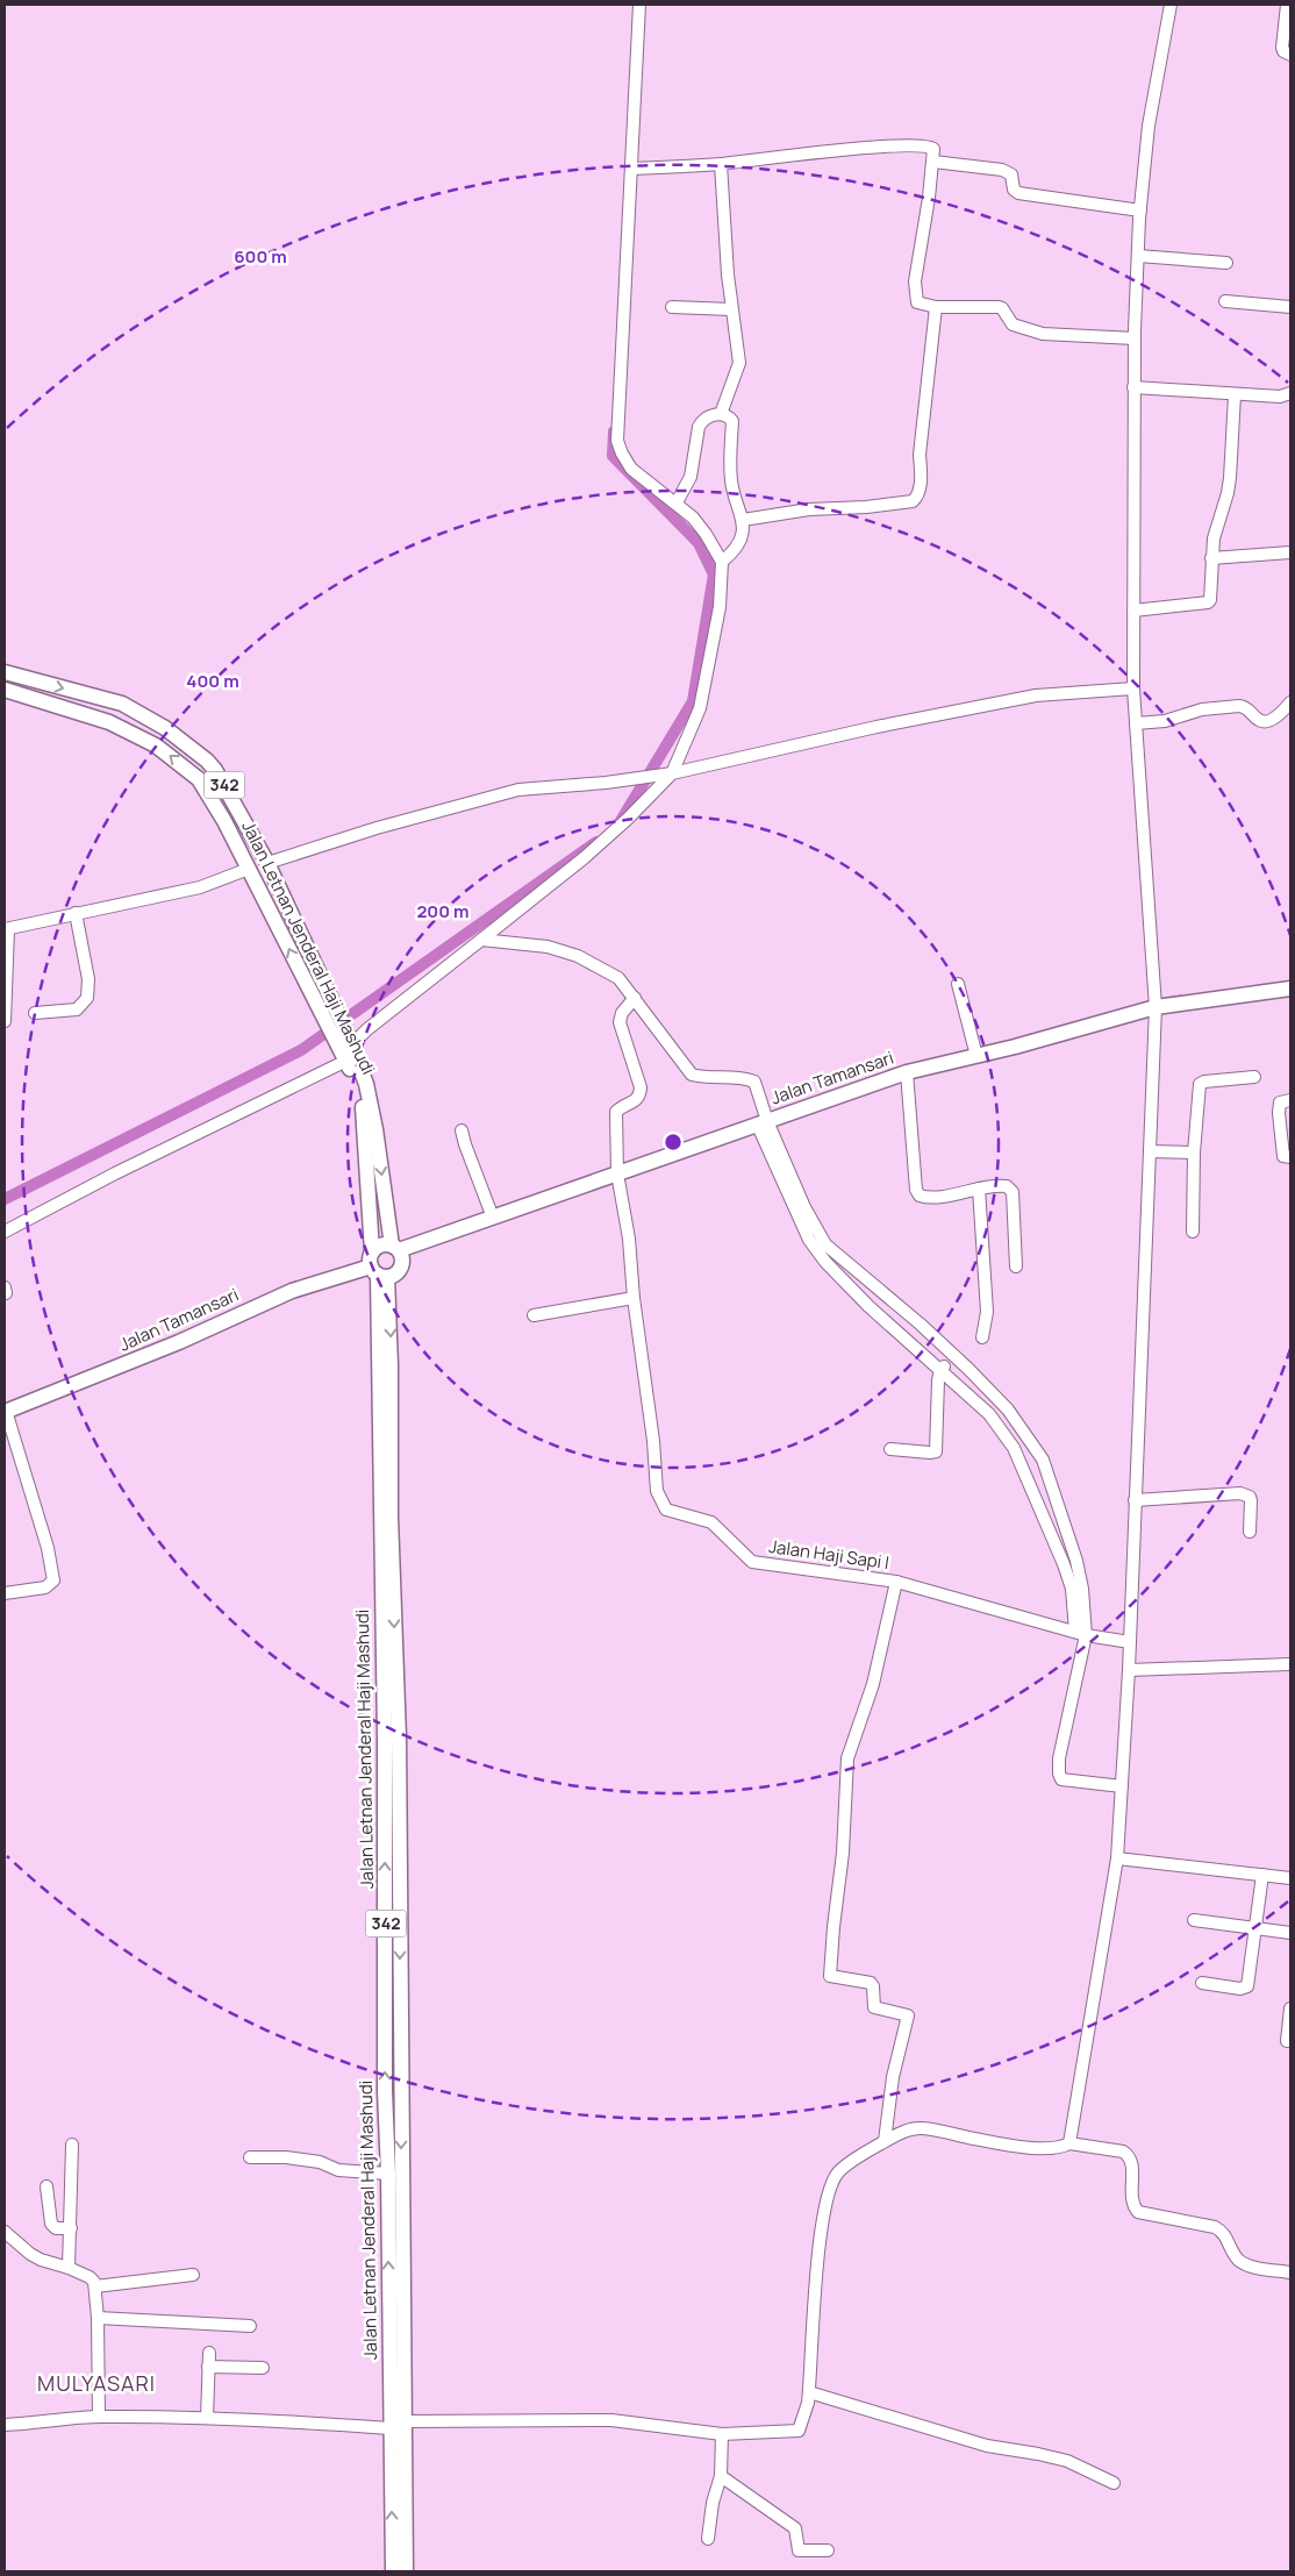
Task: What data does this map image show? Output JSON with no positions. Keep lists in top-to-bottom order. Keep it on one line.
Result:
{"streets":{"main road":["342","Jalan Letnan Jenderal Haji Mashudi","Jalan Tamansari"],"street":["Jalan Haji Sapi I"]},"crossings":[["Jalan Letnan Jenderal Haji Mashudi","Jalan Tamansari"],["Jalan Tamansari","Jalan Haji Sapi I"]],"districts":["MULYASARI"],"rings":["600 m","400 m","200 m"]}
